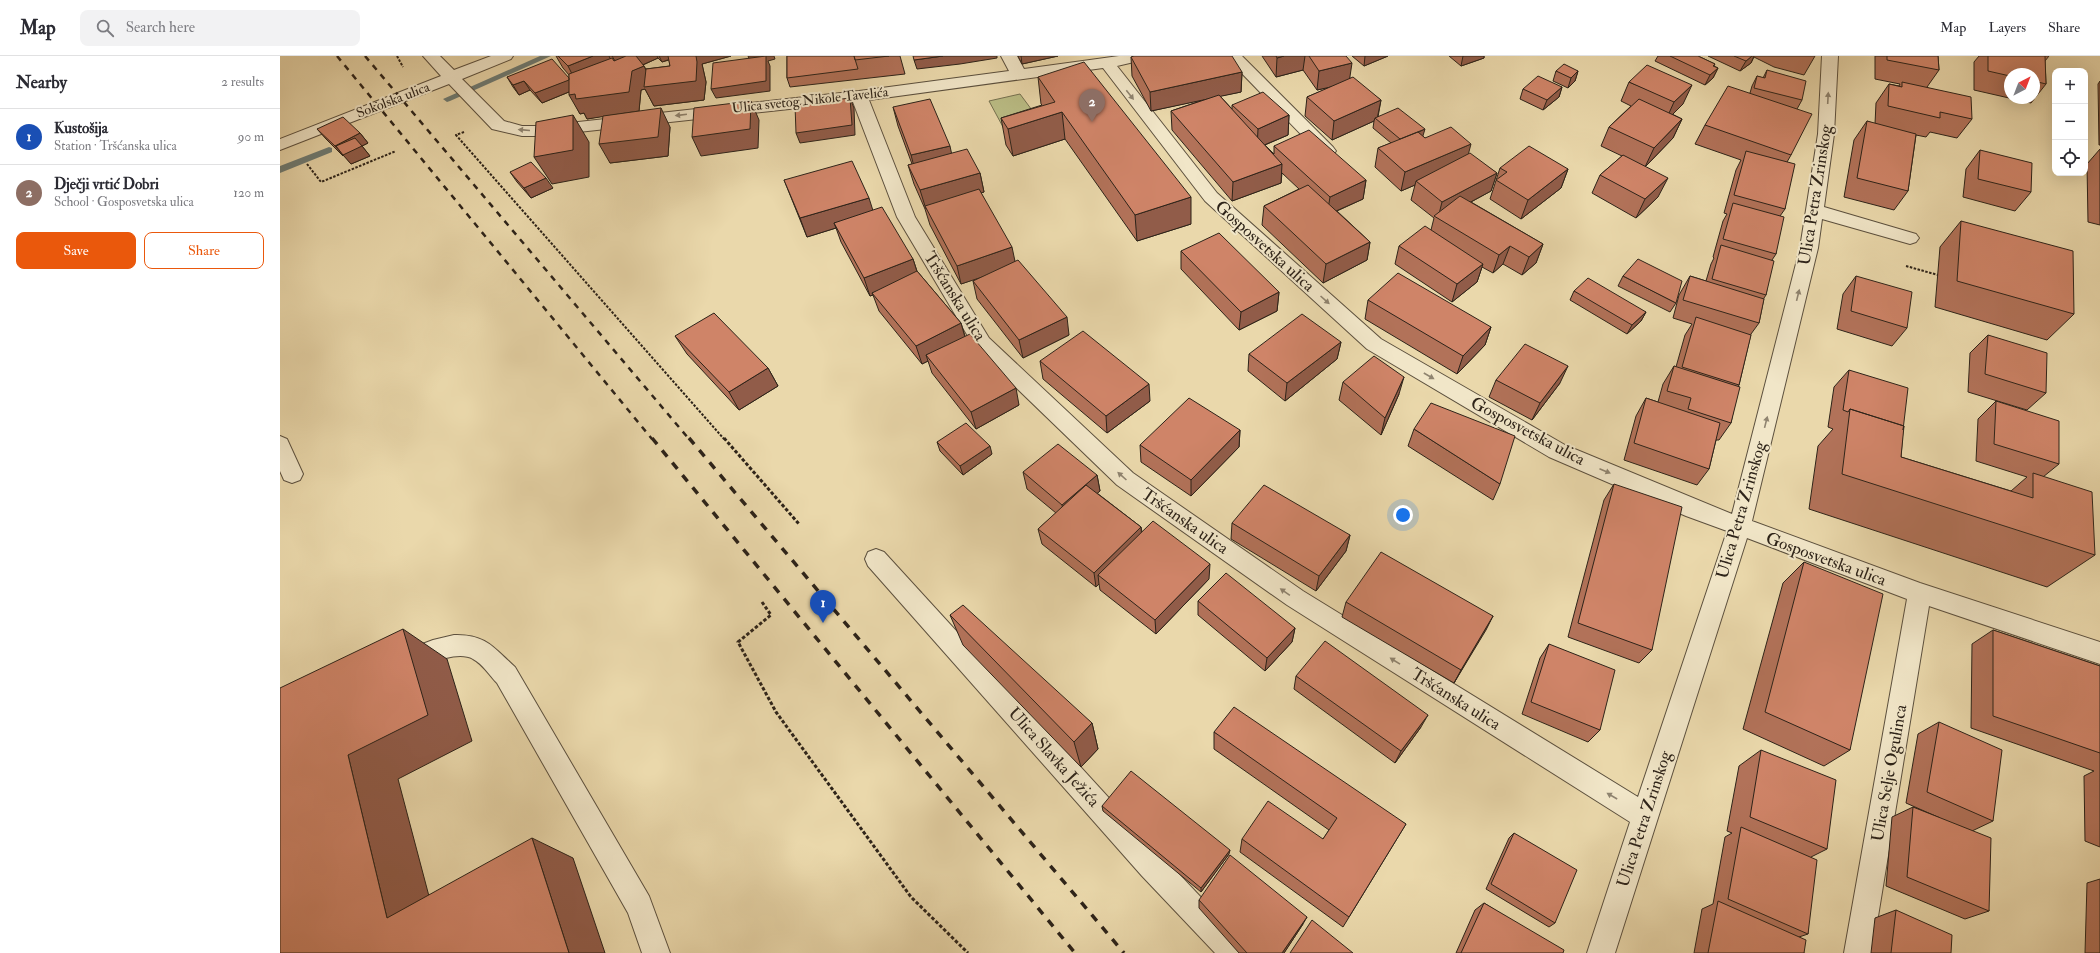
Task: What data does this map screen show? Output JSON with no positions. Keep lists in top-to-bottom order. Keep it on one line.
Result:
{"streets":{"street":["Sokolska ulica","Ulica svetog Nikole Tavelića","Ulica Petra Zrinskog","Gosposvetska ulica","Tršćanska ulica","Ulica Slavka Ježića","Ulica Selje Ogulinca"]},"crossings":[["Sokolska ulica","Ulica svetog Nikole Tavelića"],["Ulica svetog Nikole Tavelića","Gosposvetska ulica"],["Ulica svetog Nikole Tavelića","Tršćanska ulica"],["Ulica Petra Zrinskog","Gosposvetska ulica"],["Ulica Petra Zrinskog","Tršćanska ulica"],["Gosposvetska ulica","Ulica Selje Ogulinca"]],"one_way":["Ulica svetog Nikole Tavelića","Ulica Petra Zrinskog","Gosposvetska ulica","Tršćanska ulica"],"north":"top right","page":{"header":"Map","search":"Search here","nav":["Map","Layers","Share"],"heading":["Nearby","2 results"],"map_buttons":["+","−"],"pins":["2","1"],"list":[{"mark":"1","name":"Kustošija","note":"Station · Tršćanska ulica","value":"90 m"},{"mark":"2","name":"Dječji vrtić Dobri","note":"School · Gosposvetska ulica","value":"120 m"}],"buttons":["Save","Share"]}}
